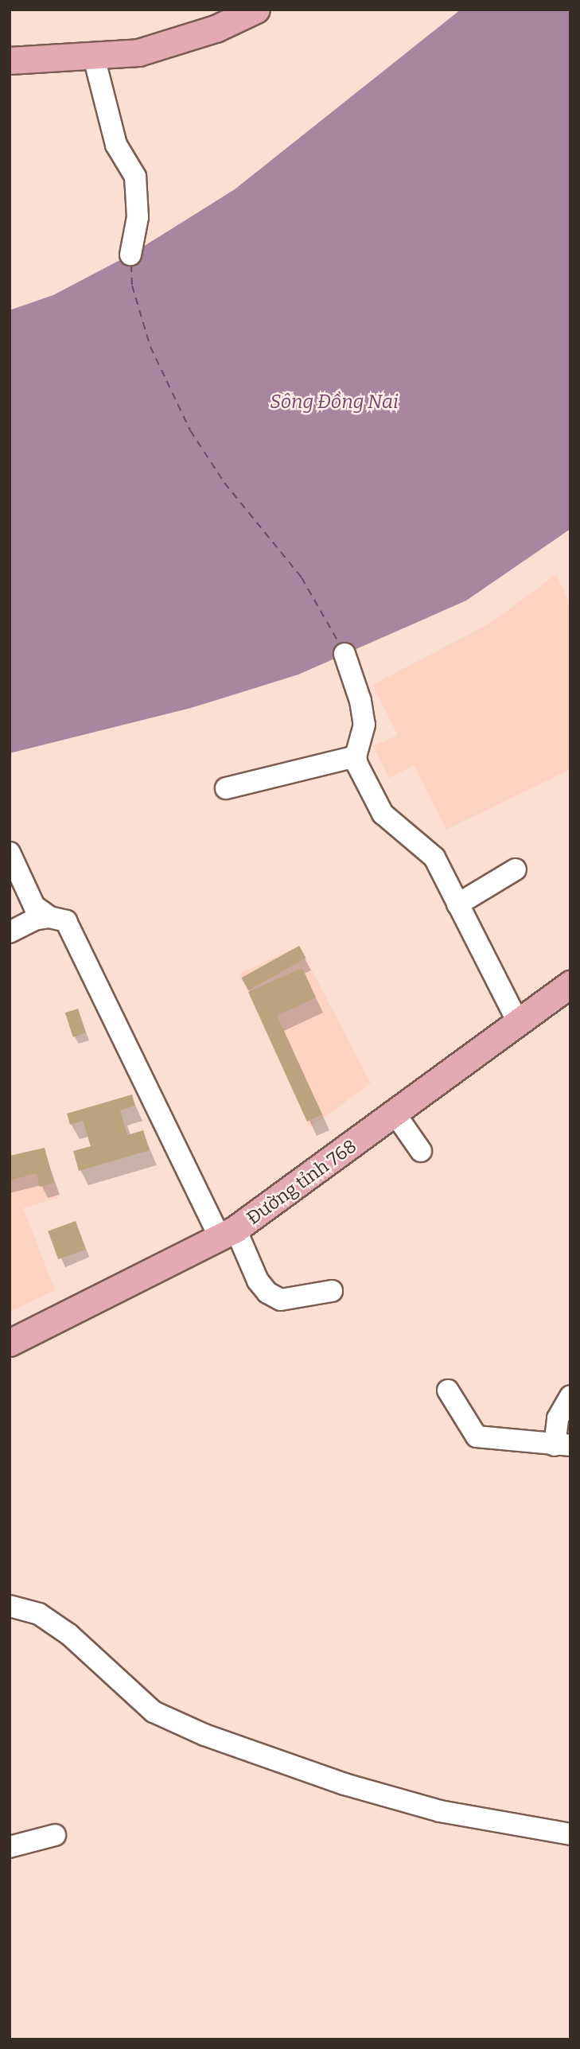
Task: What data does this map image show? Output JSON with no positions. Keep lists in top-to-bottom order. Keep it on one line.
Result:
{"streets":{"main road":["Đường tỉnh 768"]},"water":["Sông Đồng Nai"]}
